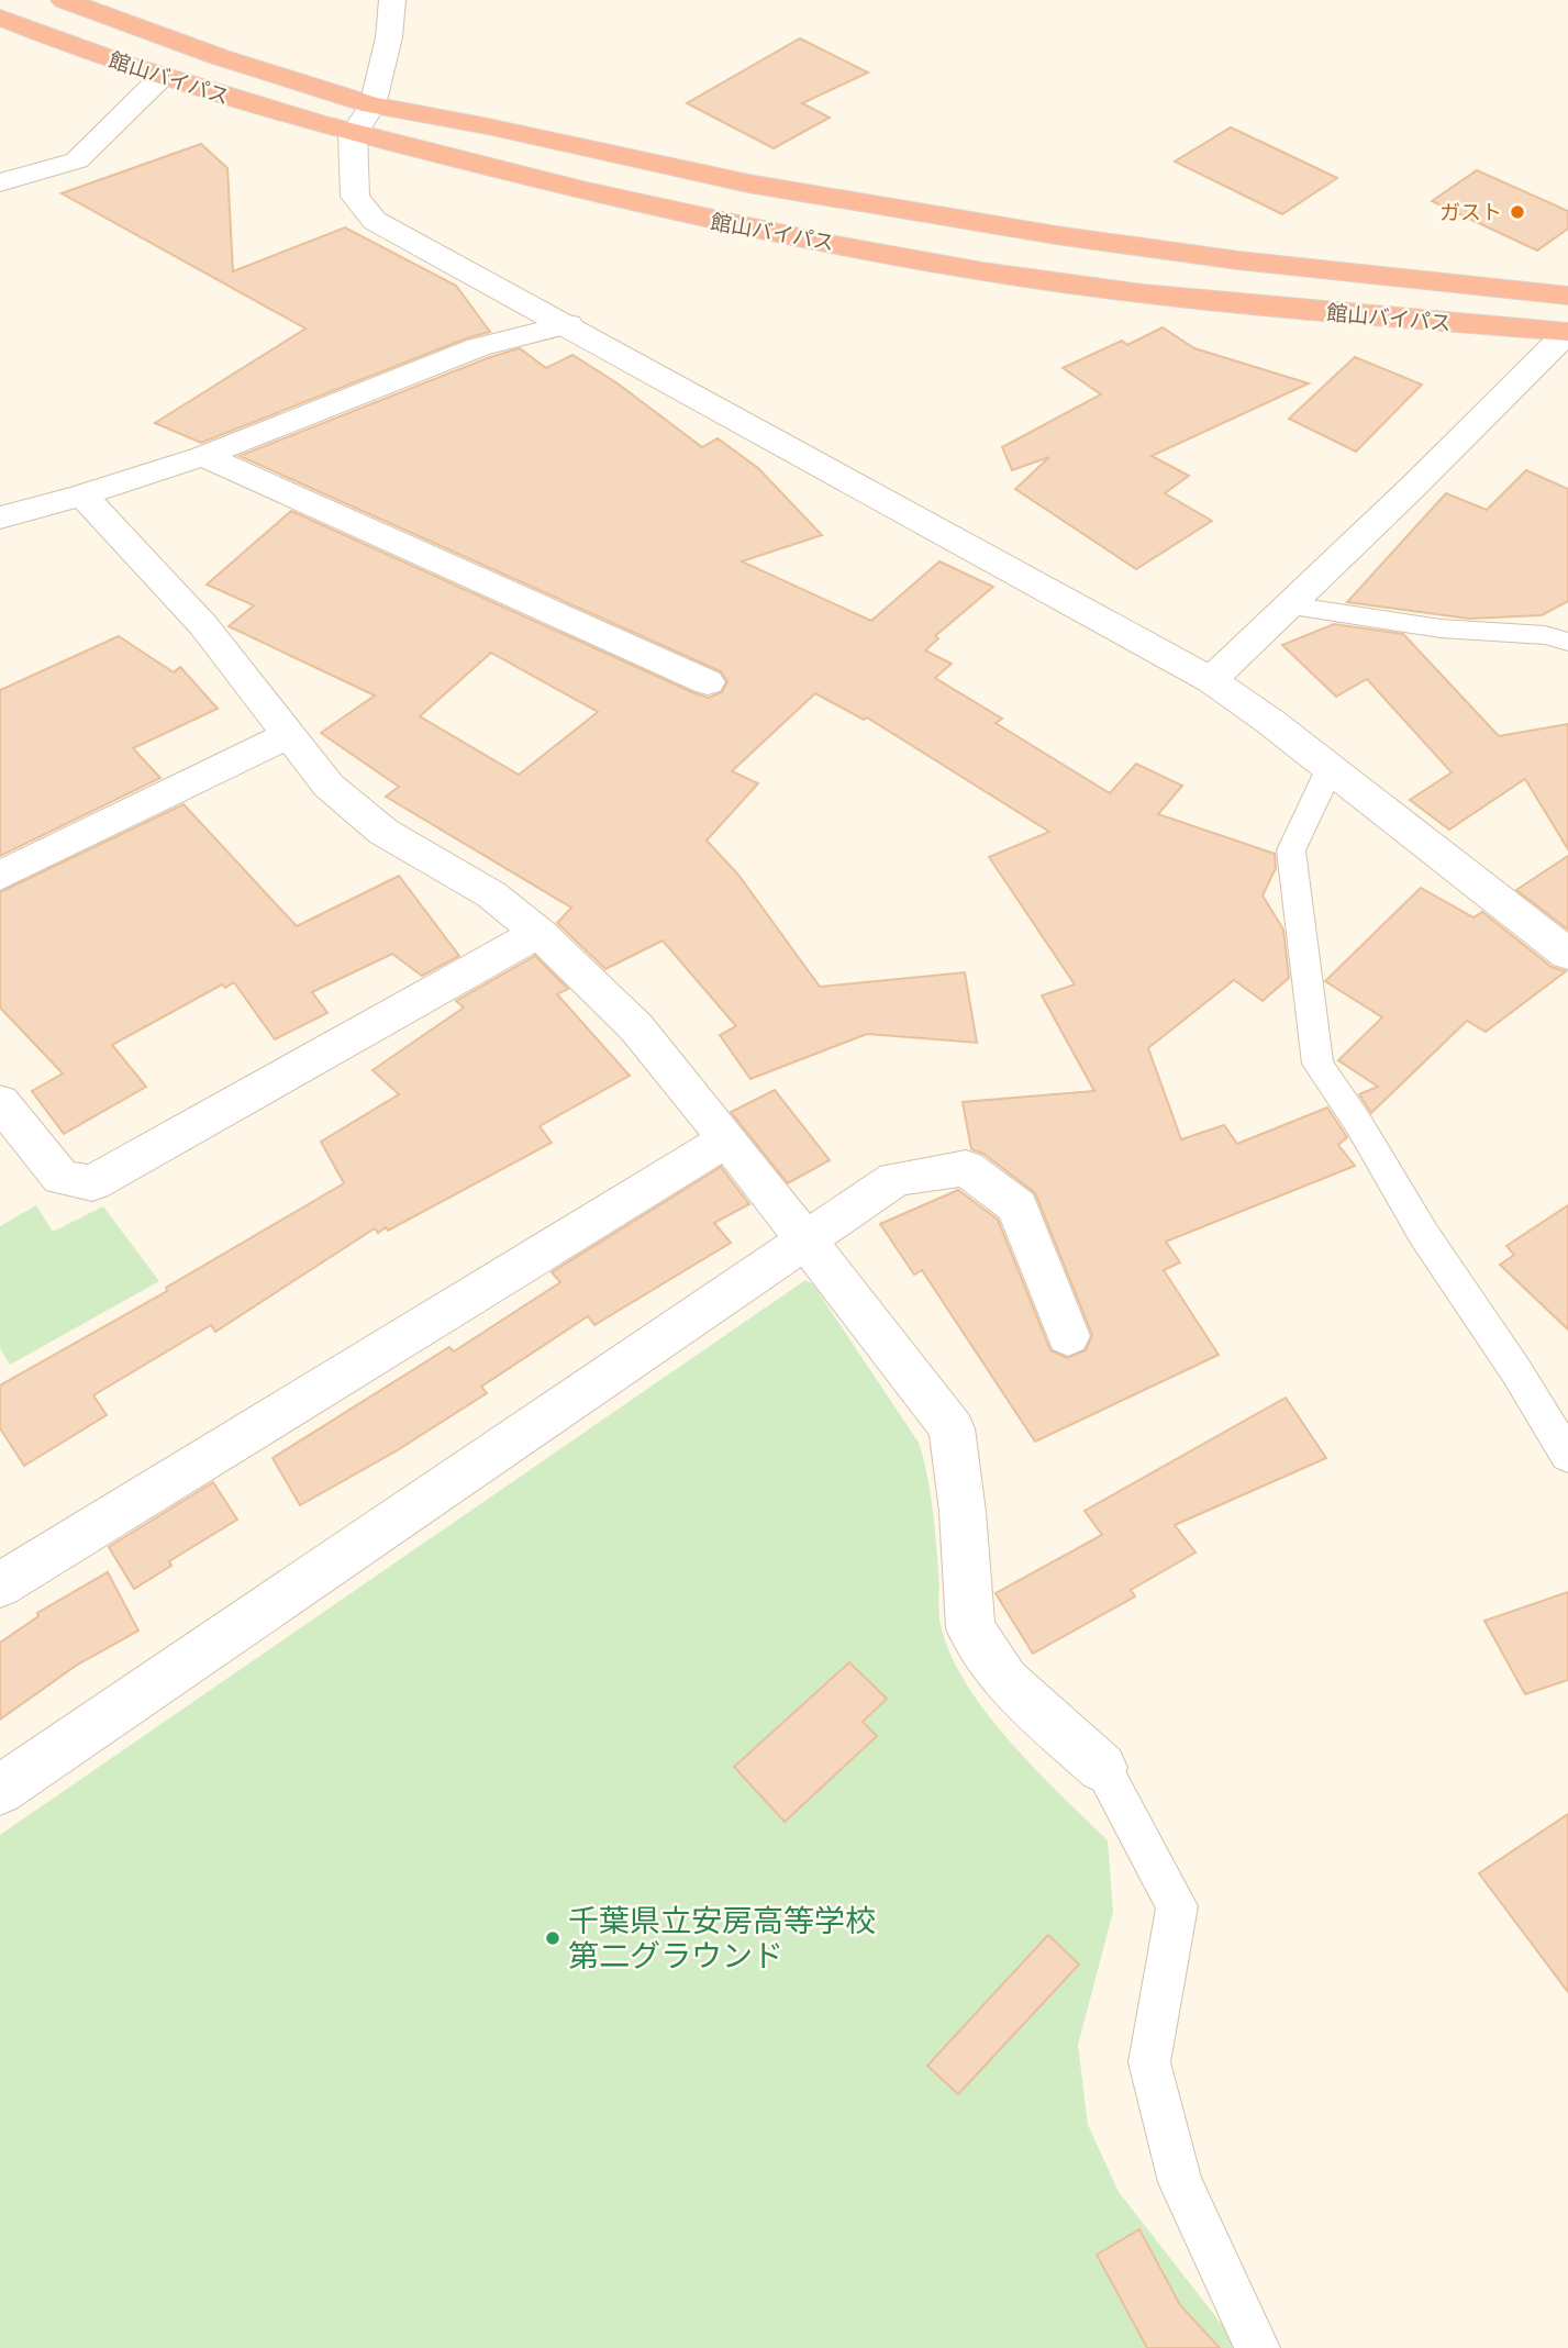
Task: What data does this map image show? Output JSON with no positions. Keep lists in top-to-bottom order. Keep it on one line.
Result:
{"streets":{"highway":["館山バイパス"]},"places":["ガスト","千葉県立安房高等学校 第二グラウンド"]}
